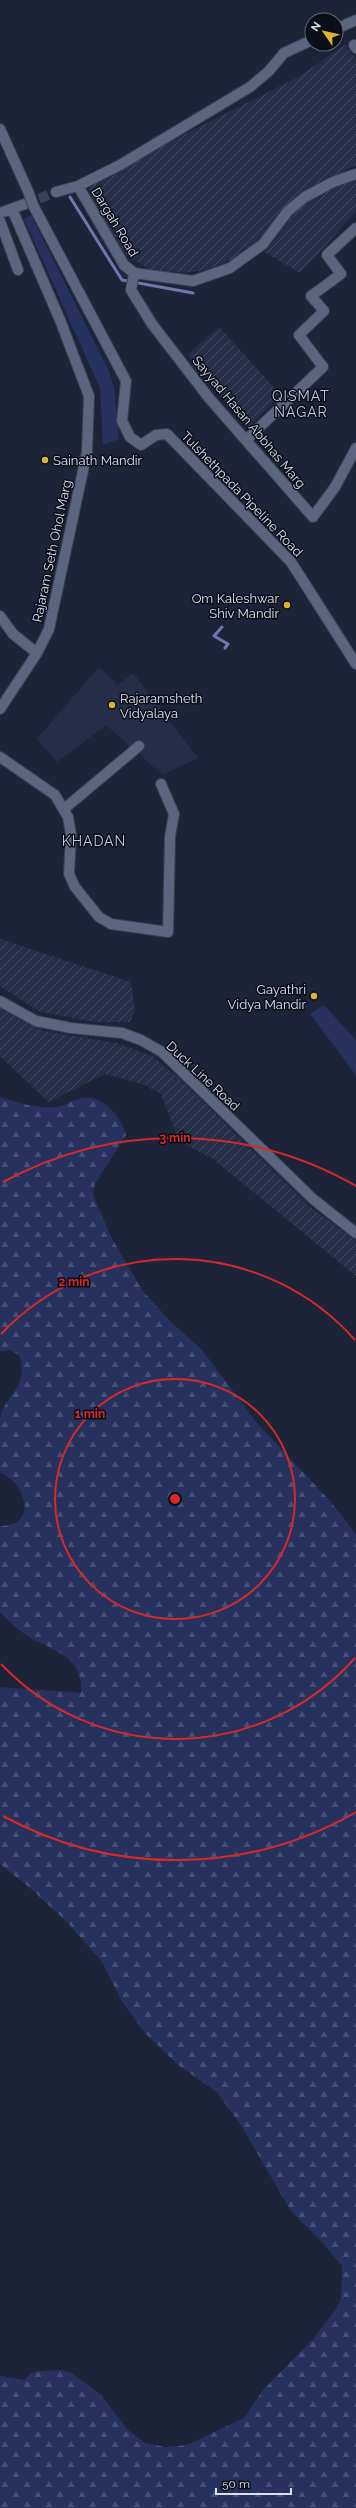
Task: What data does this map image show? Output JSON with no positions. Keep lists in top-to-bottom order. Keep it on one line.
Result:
{"streets":{"street":["Dargah Road","Sayyad Hasan Abbhas Marg","Tulshethpada Pipeline Road","Rajaram Seth Ohol Marg","Duck Line Road"]},"crossings":[["Dargah Road","Sayyad Hasan Abbhas Marg"]],"districts":["QISMAT NAGAR","KHADAN"],"places":["Sainath Mandir","Om Kaleshwar Shiv Mandir","Rajaramsheth Vidyalaya","Gayathri Vidya Mandir"],"scale_bar":"50 m","north":"top left","rings":["3 min","2 min","1 min"]}
